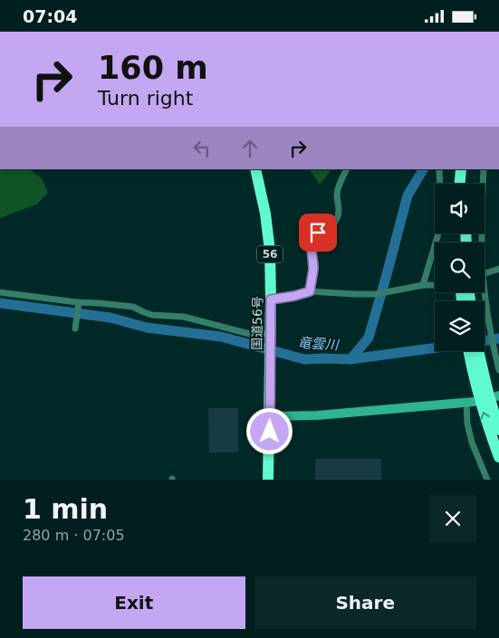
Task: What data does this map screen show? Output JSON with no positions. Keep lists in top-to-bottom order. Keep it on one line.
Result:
{"streets":{"highway":["56","国道56号"]},"water":["竜雲川"],"page":{"status":"07:04","turn":["160 m","Turn right"],"heading":["1 min","280 m · 07:05"],"buttons":["Exit","Share"]}}
